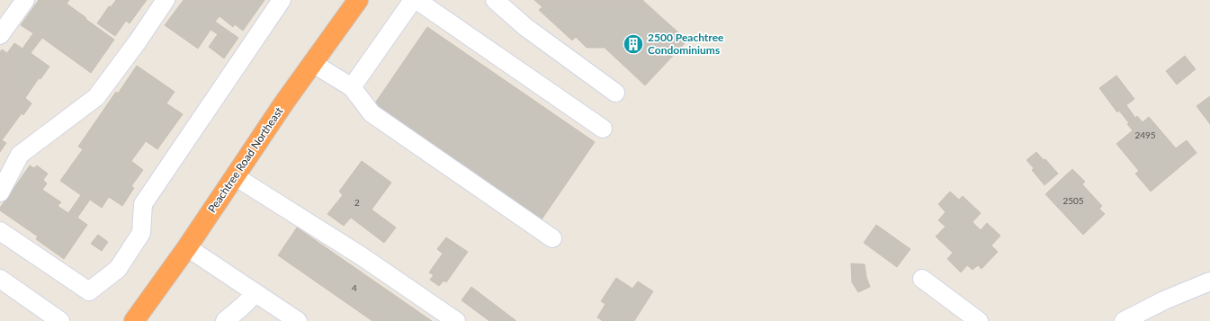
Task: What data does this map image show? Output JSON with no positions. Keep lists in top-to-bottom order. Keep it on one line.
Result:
{"streets":{"highway":["Peachtree Road Northeast"]},"places":{"building":["2500 Peachtree Condominiums"]},"house_numbers":["2495","2505","2","4"]}
